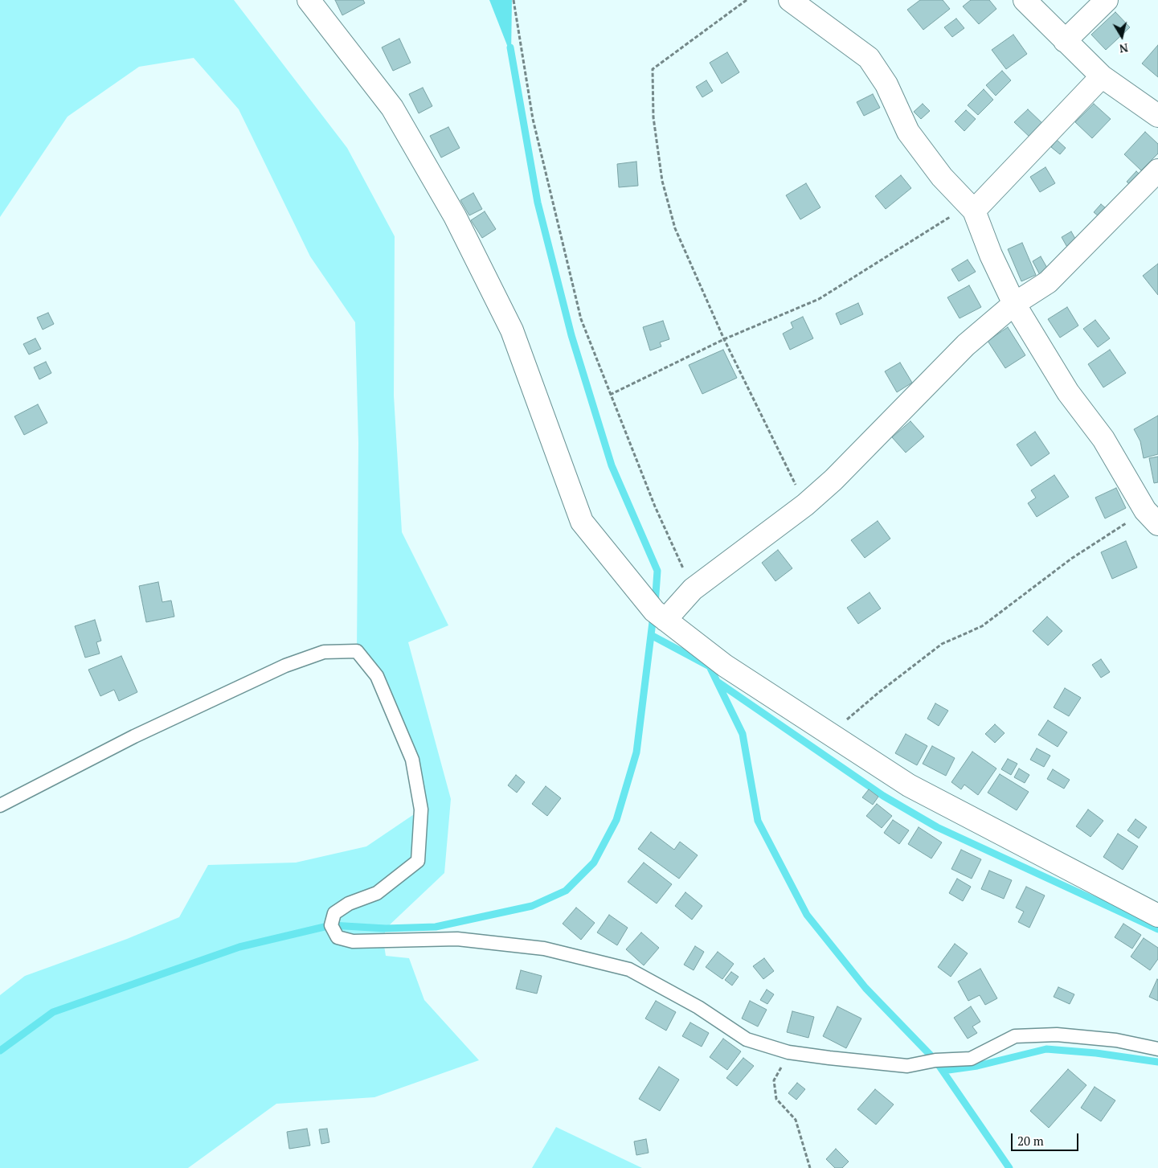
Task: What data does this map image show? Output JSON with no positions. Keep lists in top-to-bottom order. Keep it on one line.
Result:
{"scale_bar":"20 m","north":"bottom"}
